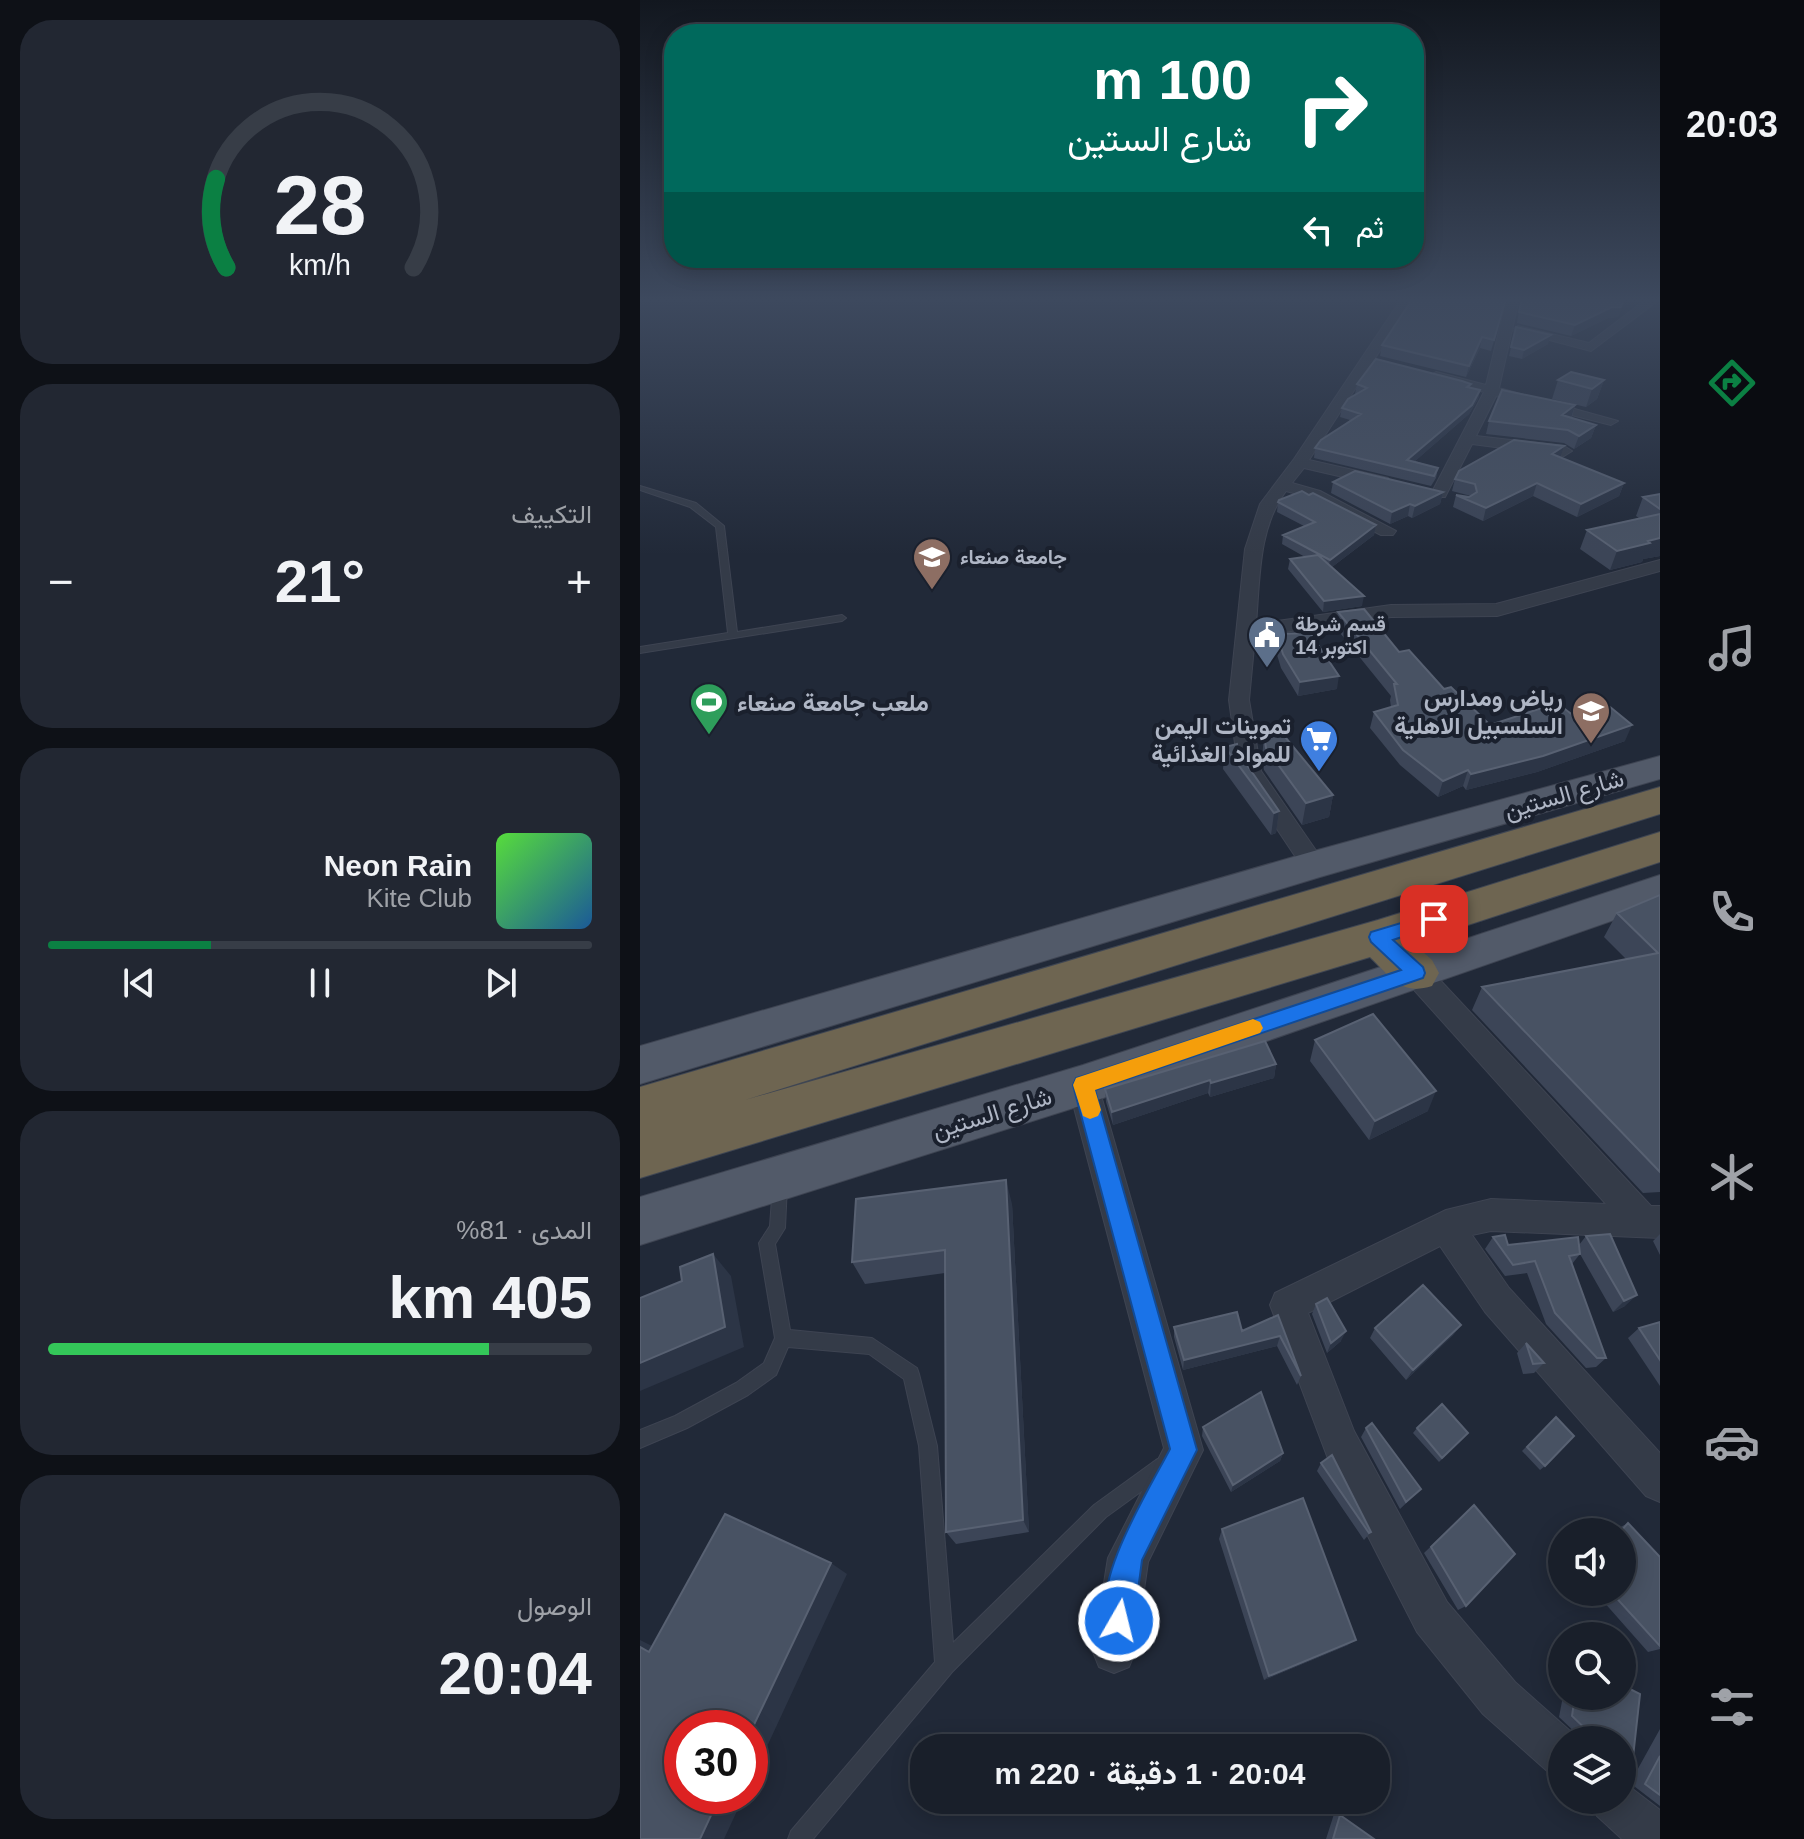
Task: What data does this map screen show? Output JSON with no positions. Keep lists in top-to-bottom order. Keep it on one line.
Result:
{"streets":{"highway":["شارع الستين"]},"places":{"school or university":["جامعة صنعاء","رياض ومدارس السلسبيل الاهلية"],"public building":["قسم شرطة 14 اكتوبر"],"sports":["ملعب جامعة صنعاء"],"supermarket":["تموينات اليمن للمواد الغذائية"]},"page":{"tabs":"20:03","turn":["100 m","شارع الستين"],"then":"ثم","tile":["التكييف",["المدى · 81%","405 km"],["الوصول","20:04"]],"heat":["−","21°","+"],"song":["Neon Rain","Kite Club"],"limit":"30","trip":"20:04 · 1 دقيقة · 220 m","gauge":["28","km/h"]}}
